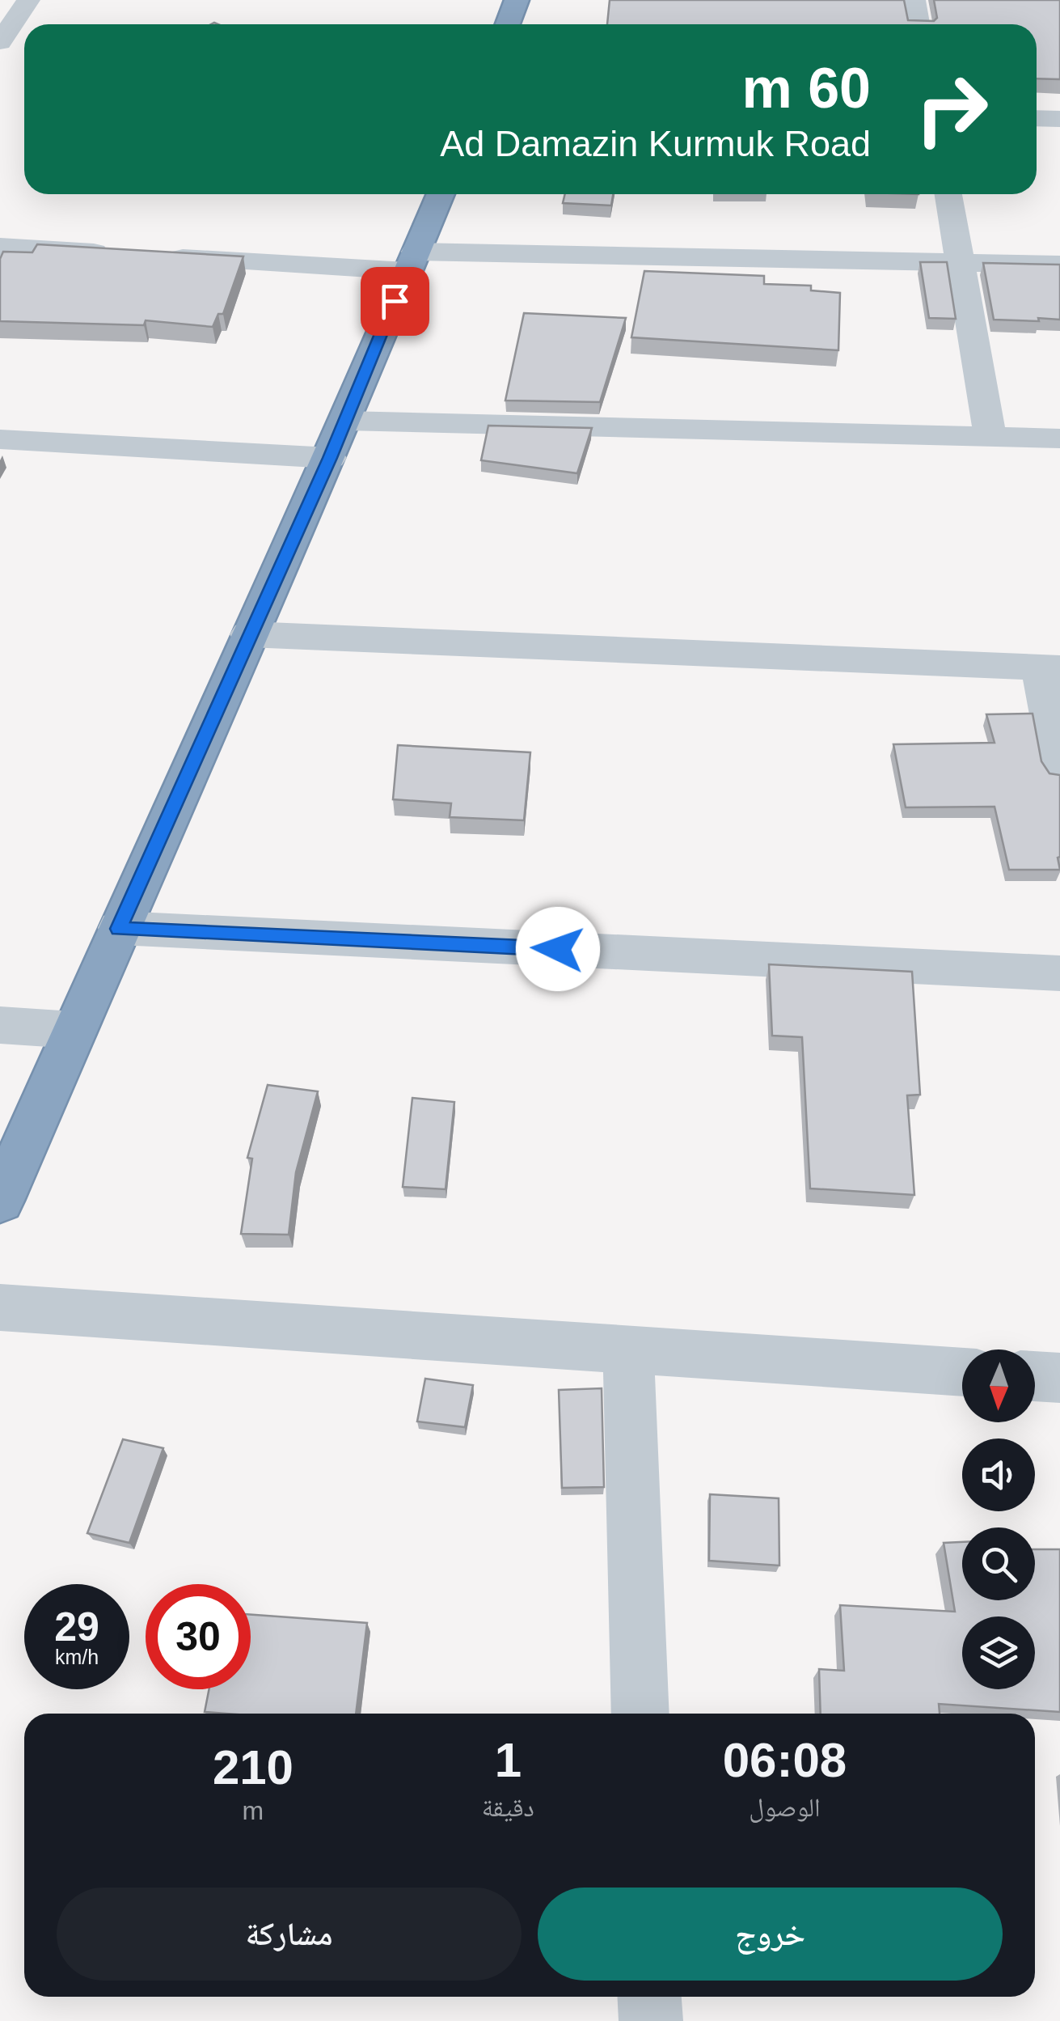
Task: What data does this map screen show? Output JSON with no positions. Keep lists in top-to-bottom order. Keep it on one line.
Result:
{"north":"bottom","page":{"turn":["60 m","Ad Damazin Kurmuk Road"],"speed":"29 km/h","limit":"30","eta":["06:08","الوصول","1","دقيقة","210","m"],"buttons":["خروج","مشاركة"]}}
